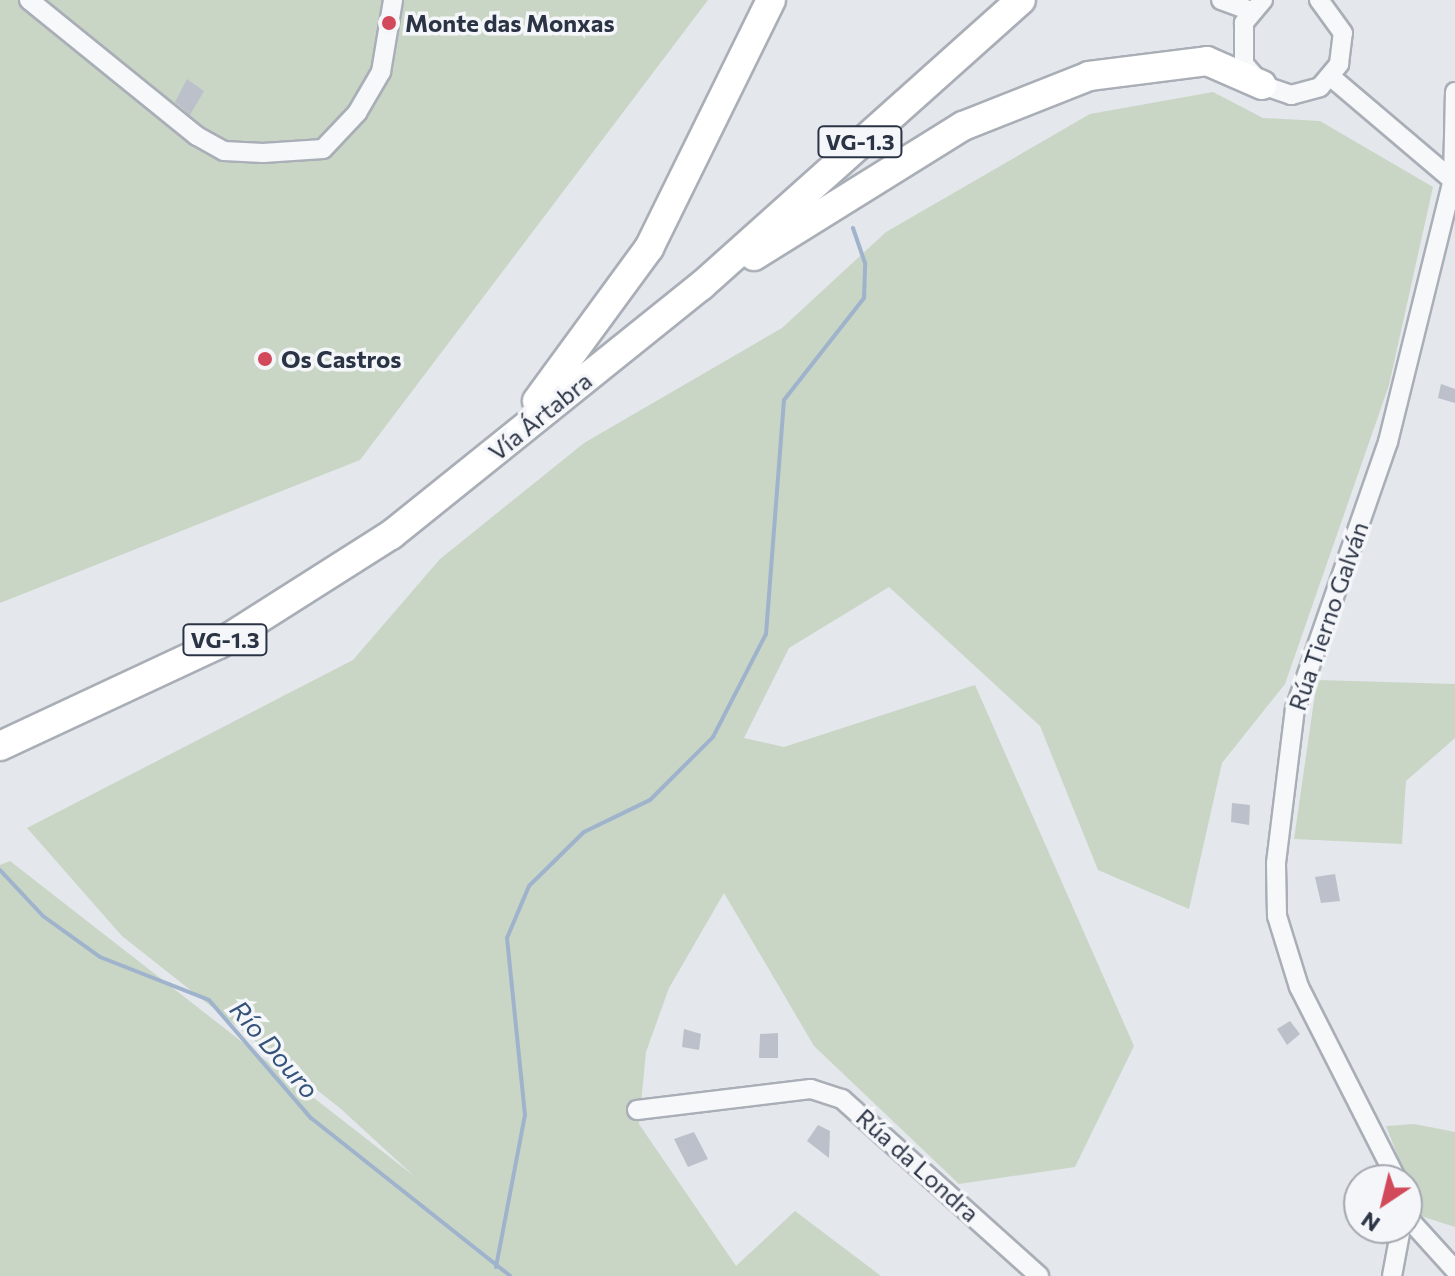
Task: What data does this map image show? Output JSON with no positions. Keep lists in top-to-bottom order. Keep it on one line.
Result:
{"streets":{"highway":["VG-1.3","Vía Ártabra"],"street":["Rúa Tierno Galván","Rúa da Londra"]},"water":["Río Douro"],"places":["Monte das Monxas","Os Castros"],"north":"bottom left"}
